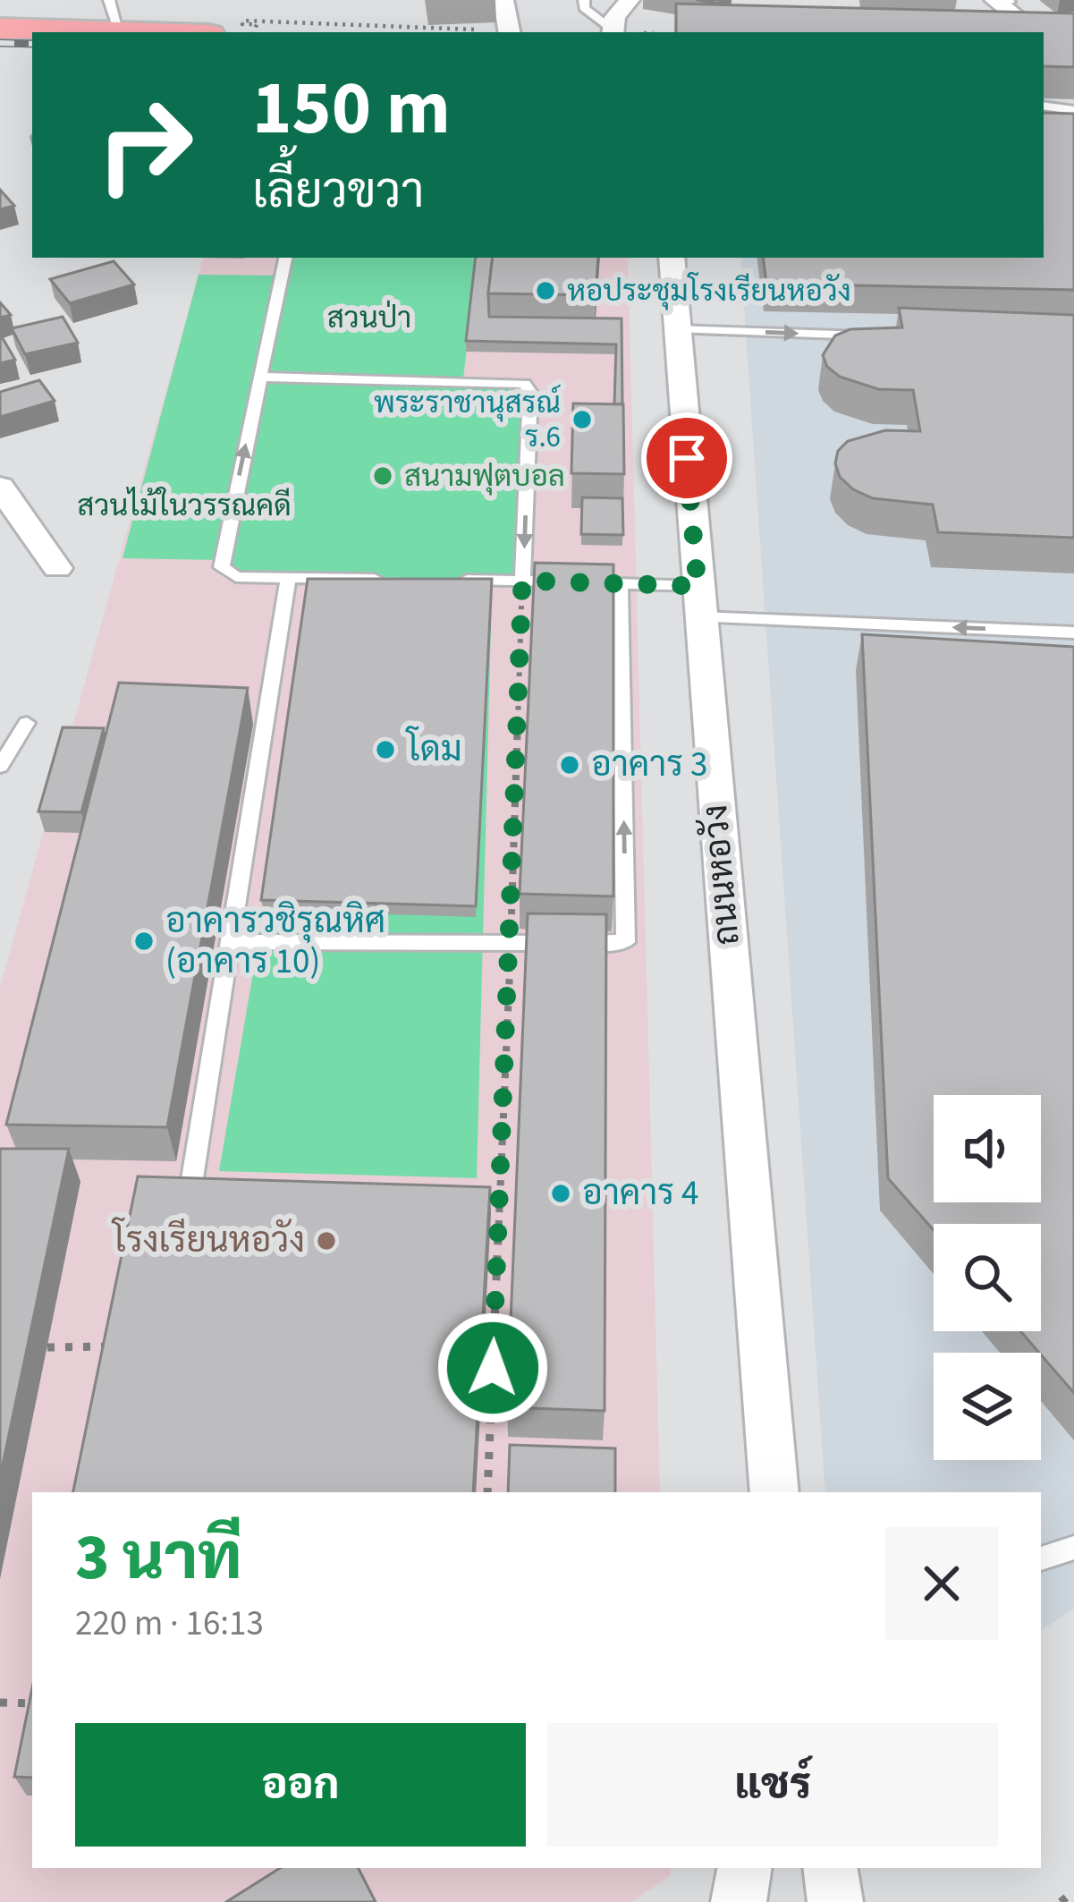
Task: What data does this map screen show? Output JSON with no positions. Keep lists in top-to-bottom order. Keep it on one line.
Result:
{"streets":{"street":["ถนนหอวัง"]},"parks":["สวนป่า","สวนไม้ในวรรณคดี"],"places":["หอประชุมโรงเรียนหอวัง","พระราชานุสรณ์ ร.6","สนามฟุตบอล","โดม","อาคาร 3","อาคารวชิรุณหิศ (อาคาร 10)","อาคาร 4","โรงเรียนหอวัง"],"page":{"turn":["150 m","เลี้ยวขวา"],"heading":["3 นาที","220 m · 16:13"],"buttons":["ออก","แชร์"]}}
